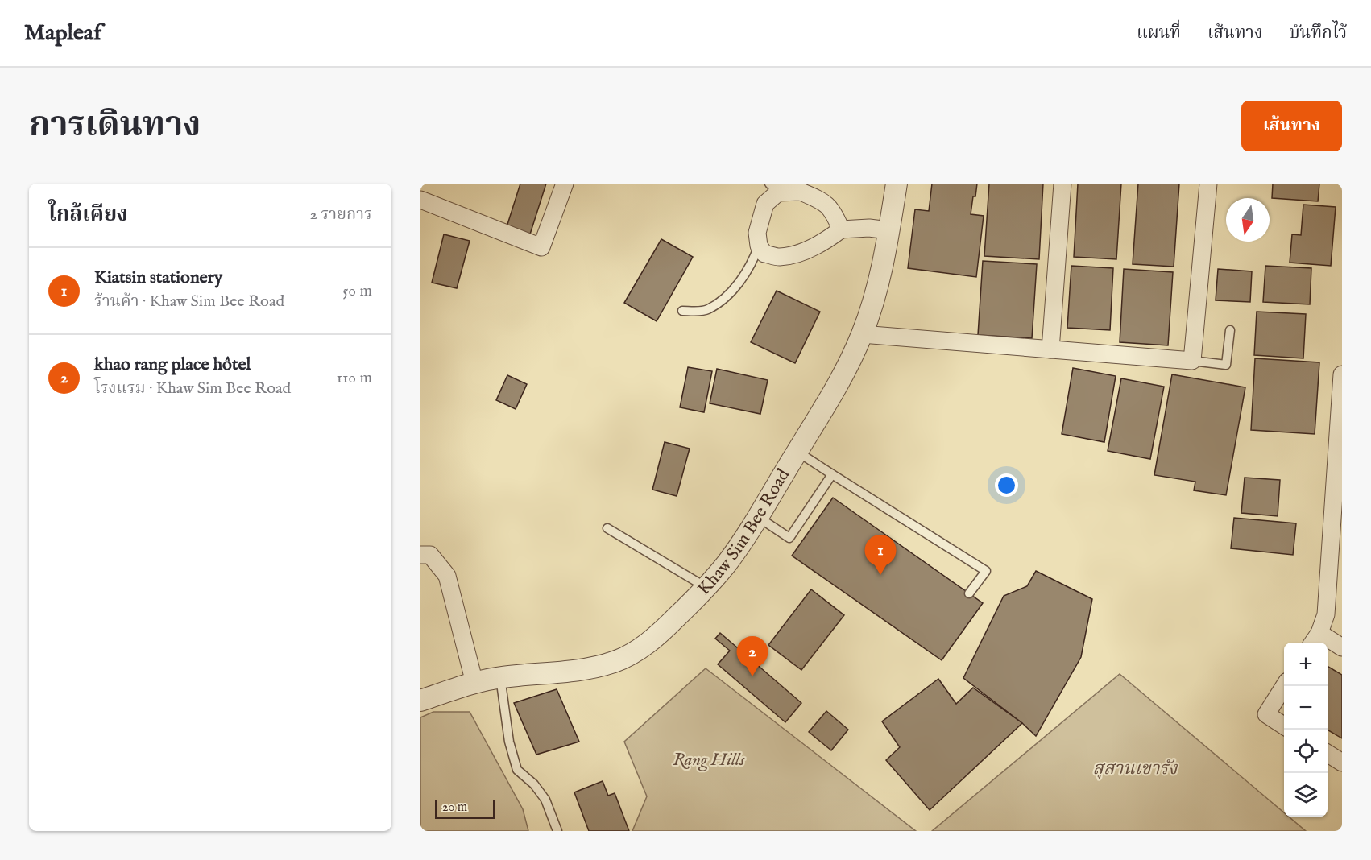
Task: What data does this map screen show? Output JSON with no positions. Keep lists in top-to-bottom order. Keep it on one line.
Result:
{"streets":{"street":["Khaw Sim Bee Road"]},"parks":["Rang Hills","สุสานเขารัง"],"scale_bar":"20 m","north":"bottom","page":{"header":"Mapleaf","nav":["แผนที่","เส้นทาง","บันทึกไว้"],"title":"การเดินทาง","buttons":"เส้นทาง","heading":["ใกล้เคียง","2 รายการ"],"list":[{"mark":"1","name":"Kiatsin stationery","note":"ร้านค้า · Khaw Sim Bee Road","value":"50 m"},{"mark":"2","name":"khao rang place hôtel","note":"โรงแรม · Khaw Sim Bee Road","value":"110 m"}],"pins":["1","2"],"map_buttons":["+","−"],"scale":"20 m"}}
